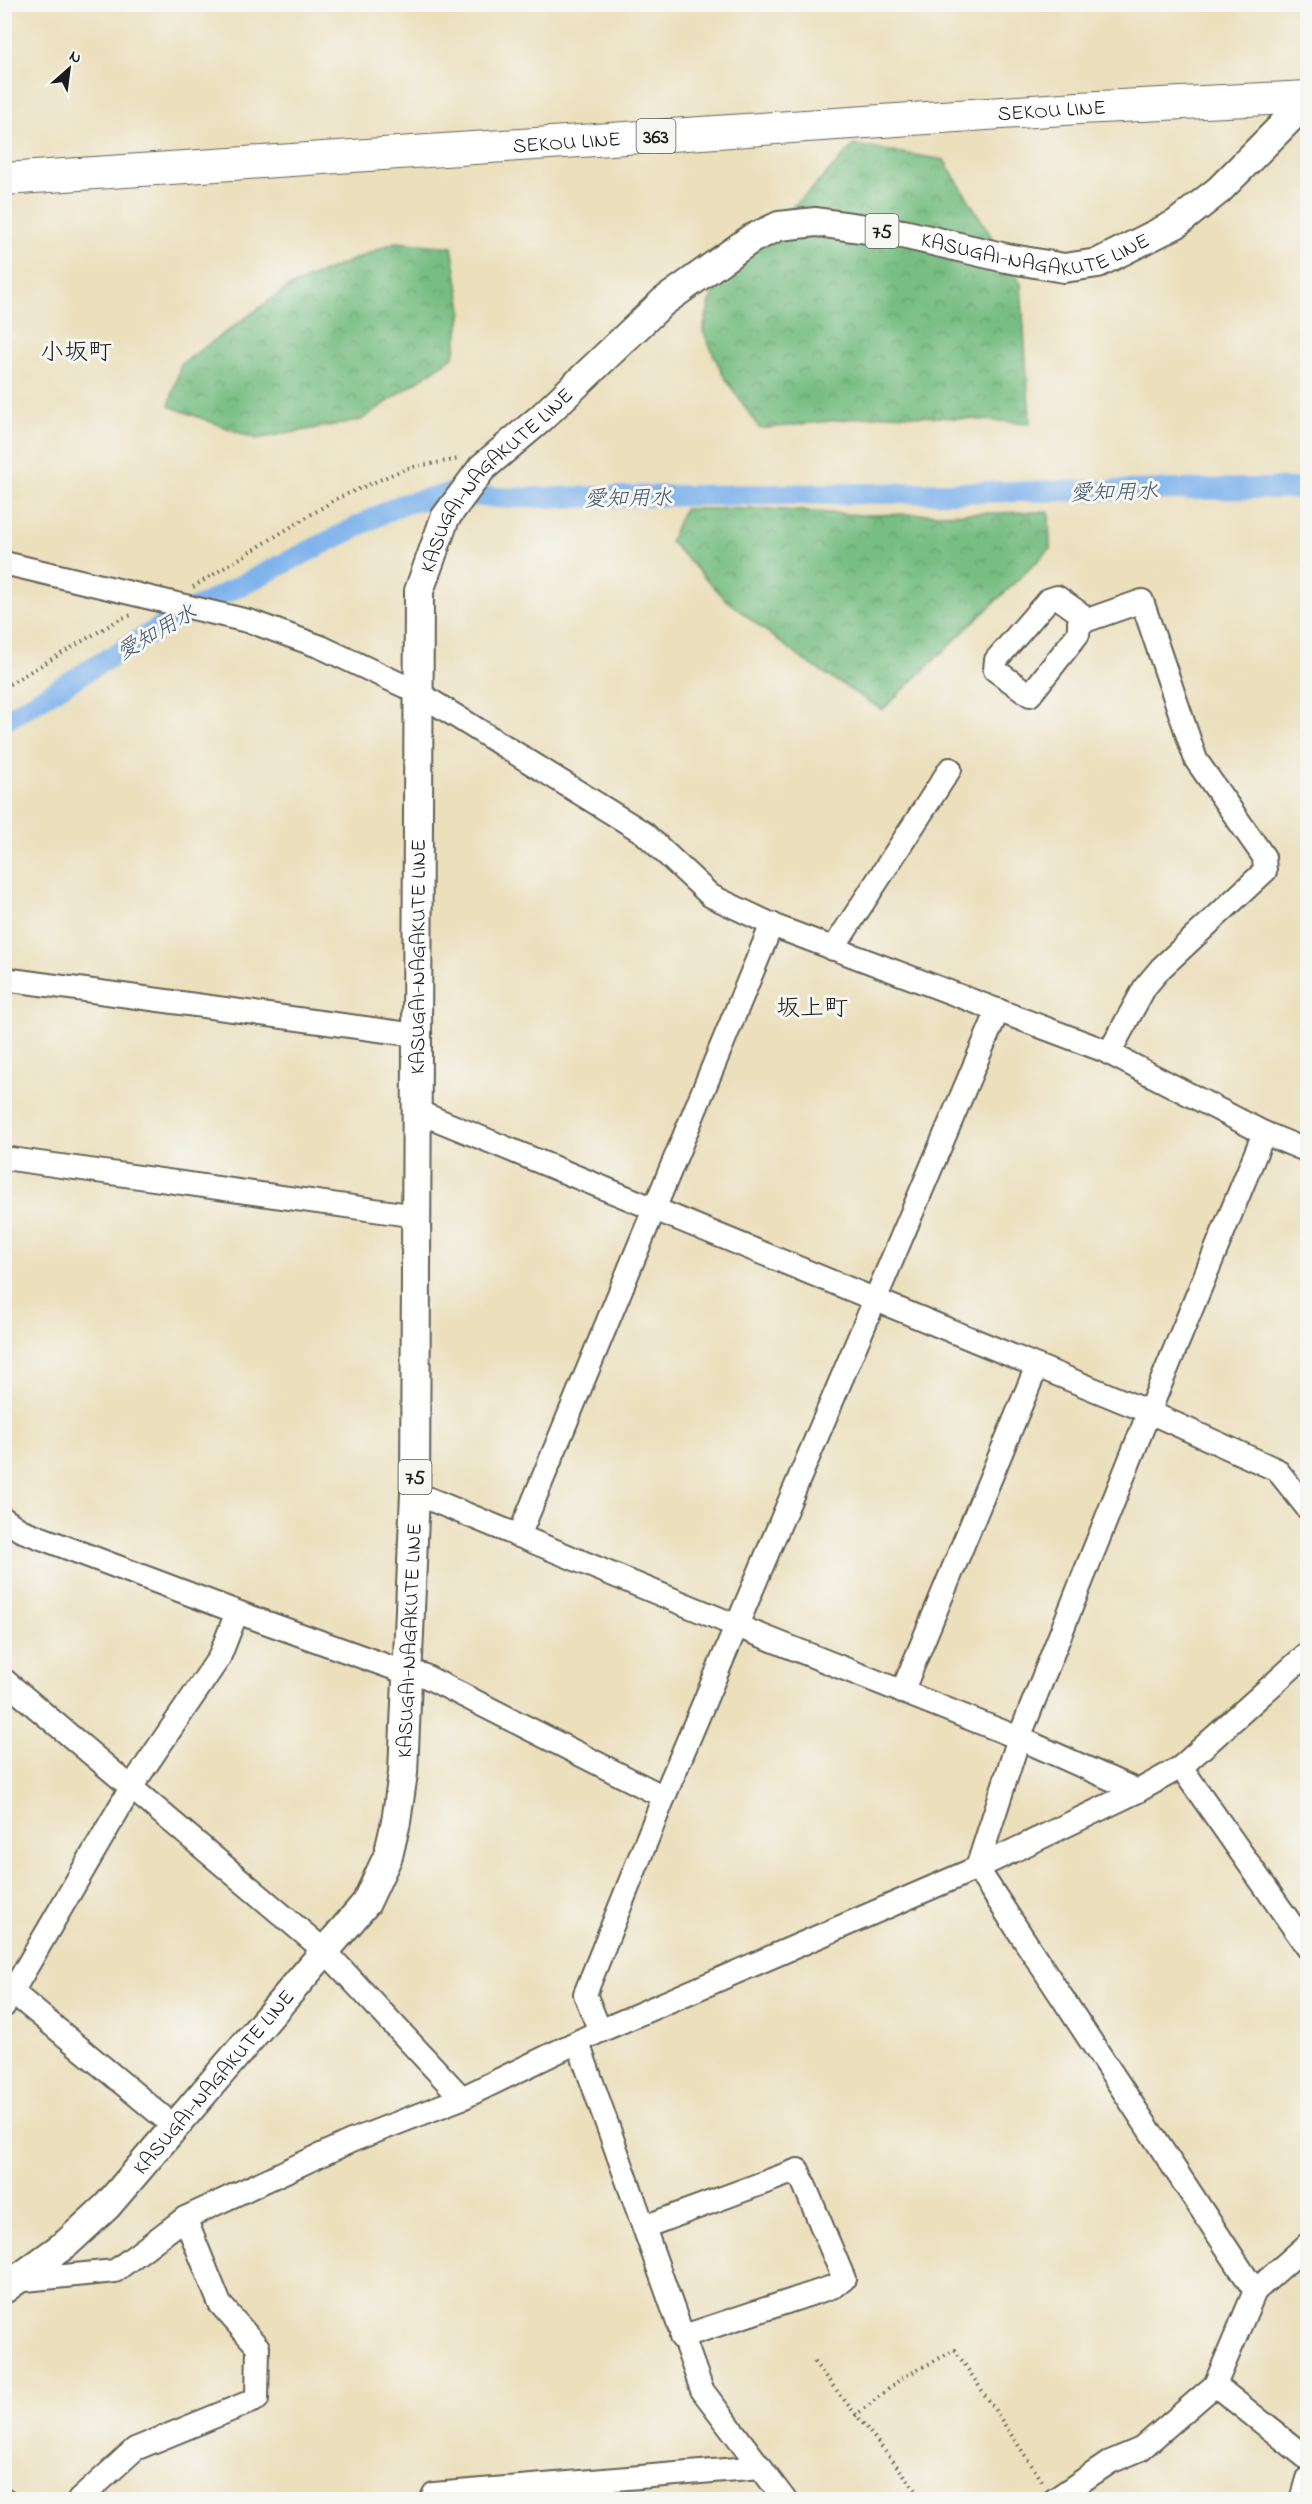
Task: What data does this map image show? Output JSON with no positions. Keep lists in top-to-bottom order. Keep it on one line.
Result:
{"streets":{"highway":["SEKOU LINE","363"],"main road":["75","KASUGAI-NAGAKUTE LINE"]},"crossings":[["SEKOU LINE","KASUGAI-NAGAKUTE LINE"]],"districts":["小坂町","坂上町"],"water":["愛知用水"],"north":"top right"}
